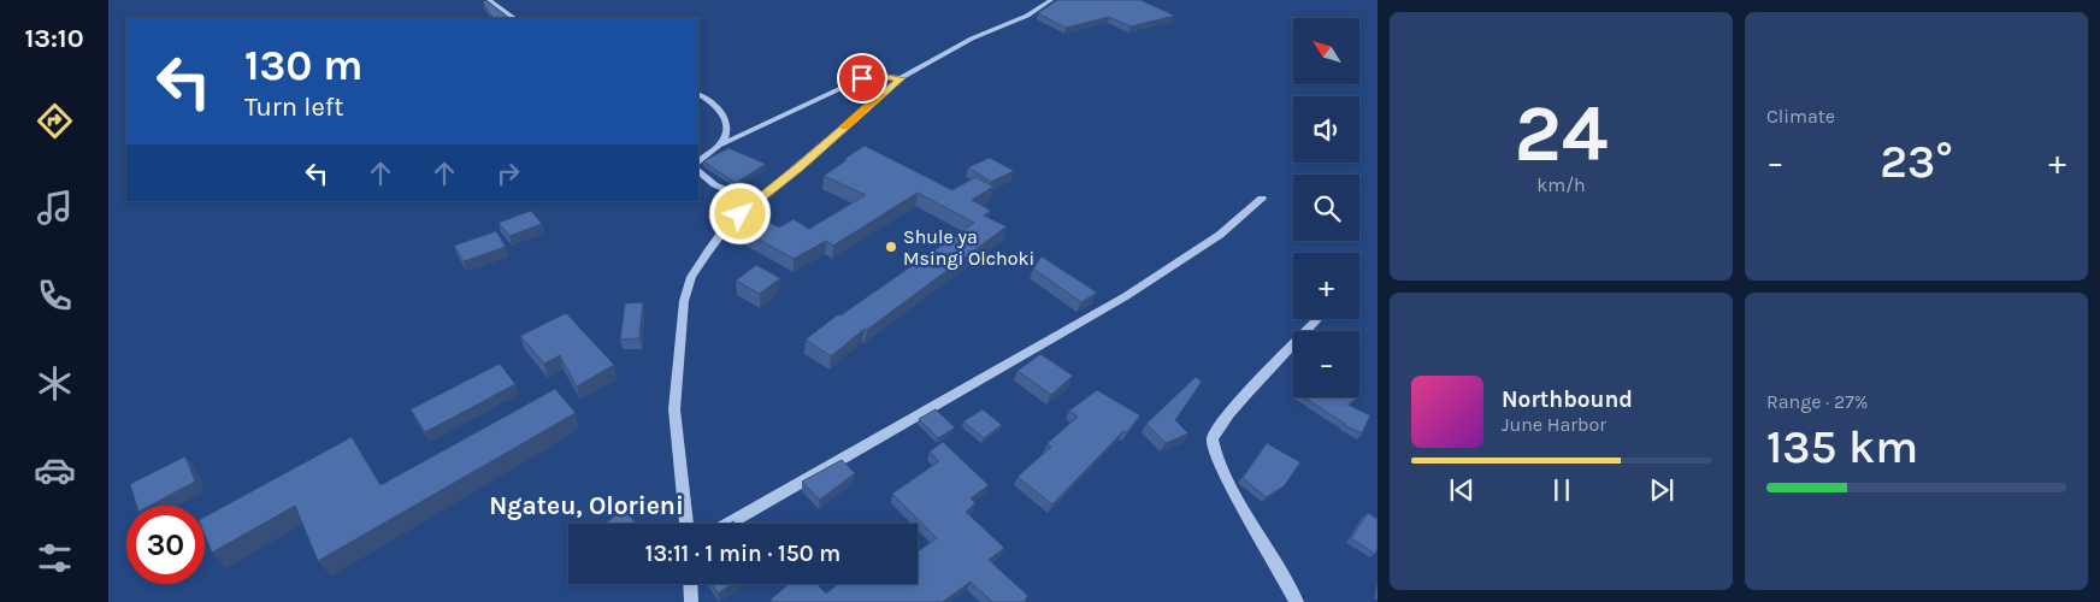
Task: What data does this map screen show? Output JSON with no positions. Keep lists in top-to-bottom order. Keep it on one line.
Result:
{"districts":["Ngateu, Olorieni"],"places":["Shule ya Msingi Olchoki"],"north":"top left","page":{"tabs":"13:10","tile":[["24","km/h"],"Climate",["Range · 27%","135 km"]],"map_buttons":["+","−"],"turn":["130 m","Turn left"],"heat":["−","23°","+"],"song":["Northbound","June Harbor"],"limit":"30","trip":"13:11 · 1 min · 150 m"}}
